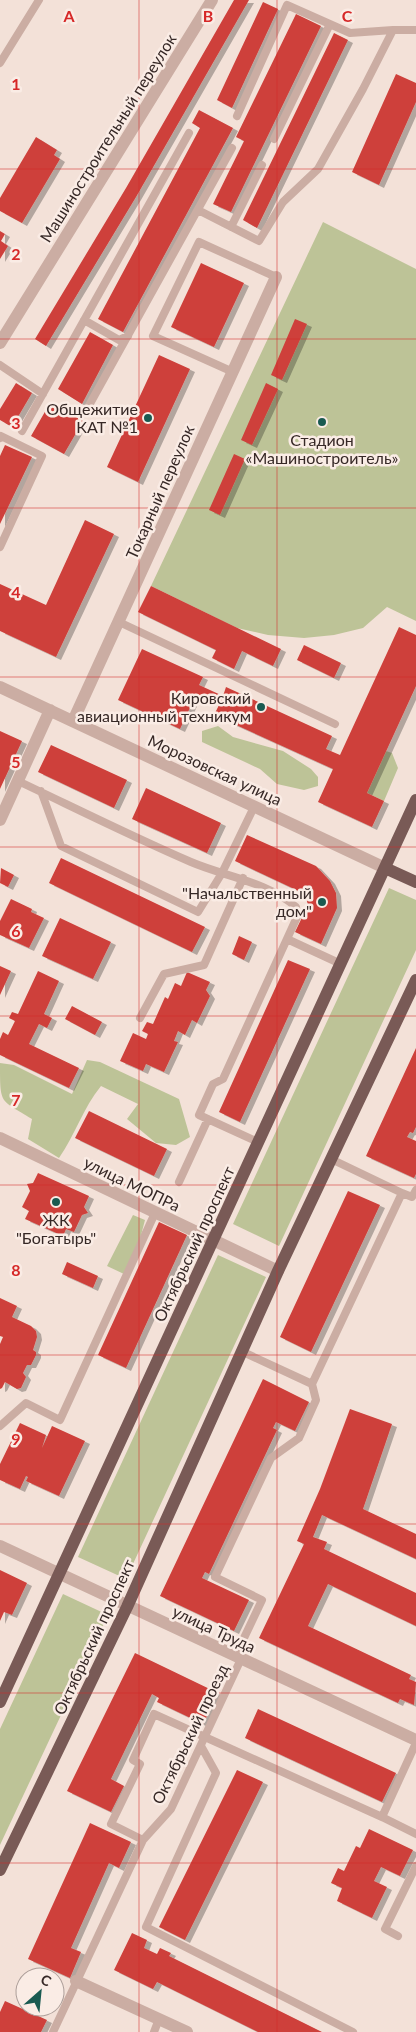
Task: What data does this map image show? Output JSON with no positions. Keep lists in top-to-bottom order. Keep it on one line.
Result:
{"streets":{"main road":["Морозовская улица","Октябрьский проспект"],"street":["Машиностроительный переулок","Токарный переулок","улица МОПРа","улица Труда"],"lane":["Октябрьский проезд"]},"crossings":[["Токарный переулок","Морозовская улица"],["Морозовская улица","Октябрьский проспект"],["улица МОПРа","Октябрьский проспект"],["Октябрьский проспект","улица Труда"],["улица Труда","Октябрьский проезд"]],"places":["Общежитие КАТ №1","Стадион «Машиностроитель»","Кировский авиационный техникум","\"Начальственный дом\"","ЖК \"Богатырь\""],"north":"top right","grid":{"columns":["A","B","C"],"rows":["1","2","3","4","5","6","7","8","9"]}}
